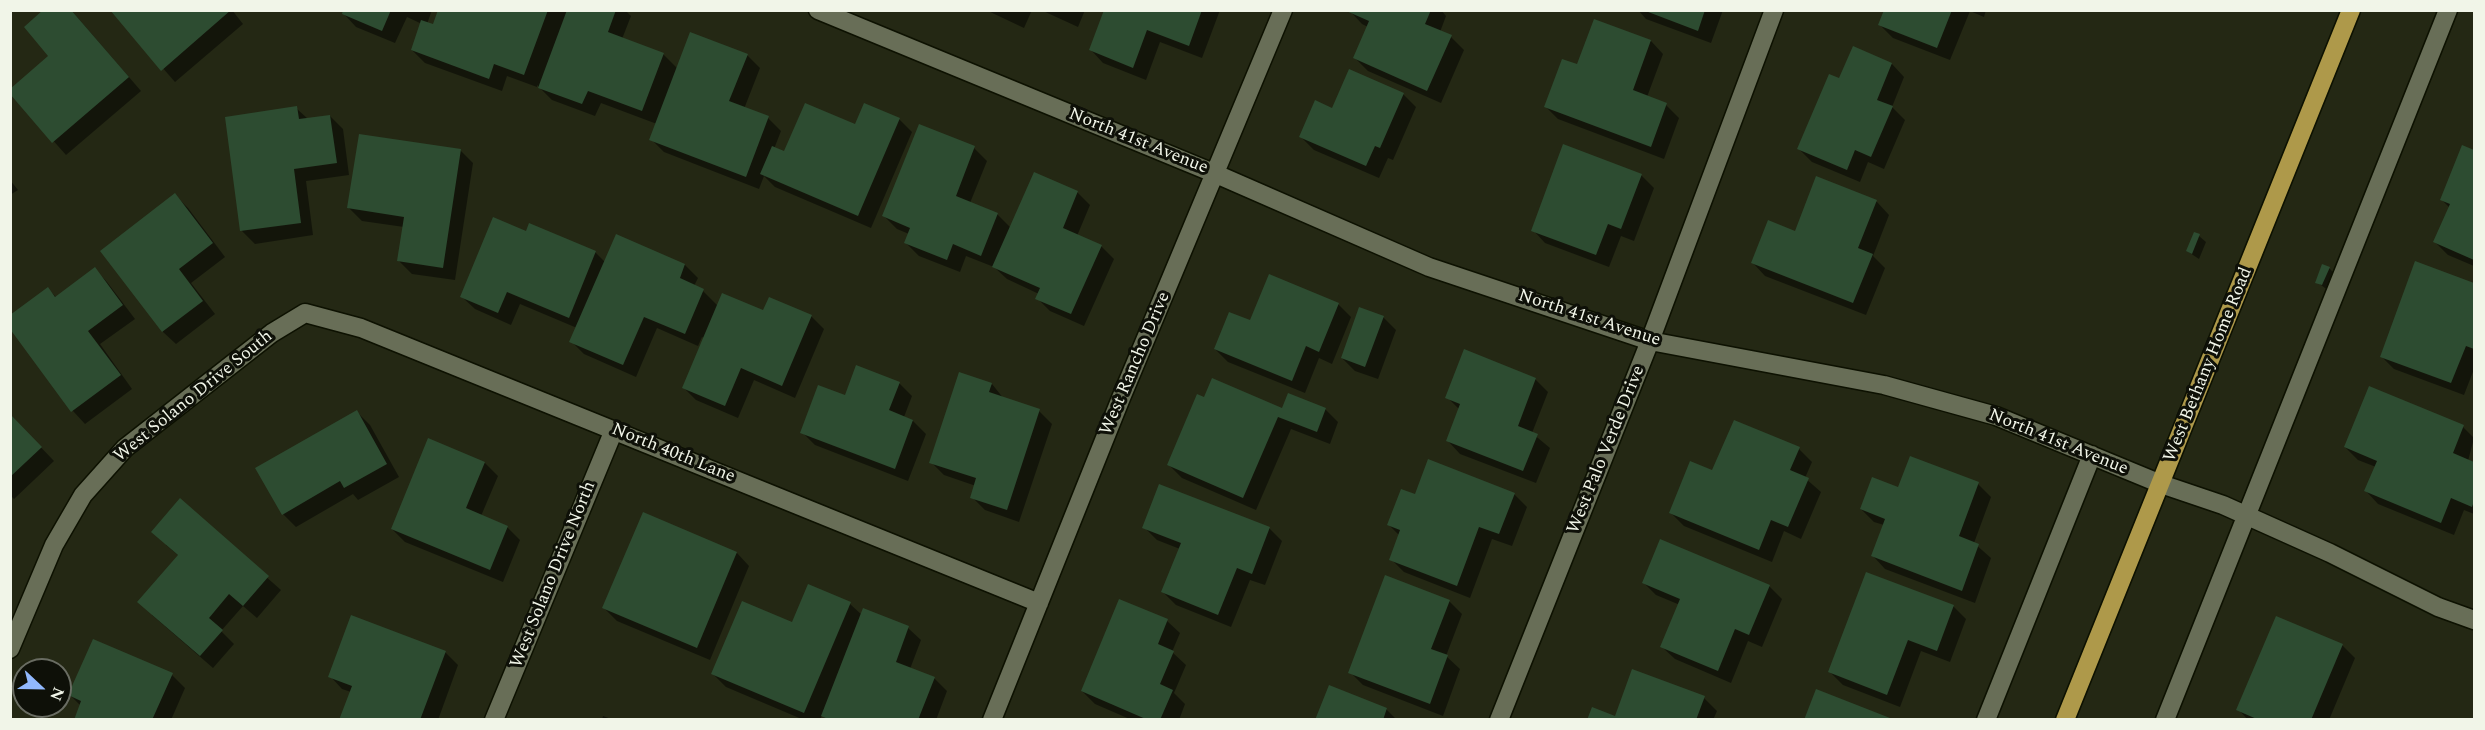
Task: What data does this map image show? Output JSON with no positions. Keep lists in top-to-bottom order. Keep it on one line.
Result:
{"streets":{"main road":["West Bethany Home Road"],"street":["North 41st Avenue","West Rancho Drive","West Solano Drive South","West Palo Verde Drive","North 40th Lane","West Solano Drive North"]},"crossings":[["North 41st Avenue","West Rancho Drive"],["North 41st Avenue","West Bethany Home Road"],["North 41st Avenue","West Palo Verde Drive"],["West Rancho Drive","North 40th Lane"],["West Solano Drive South","North 40th Lane"],["North 40th Lane","West Solano Drive North"]],"north":"right"}
